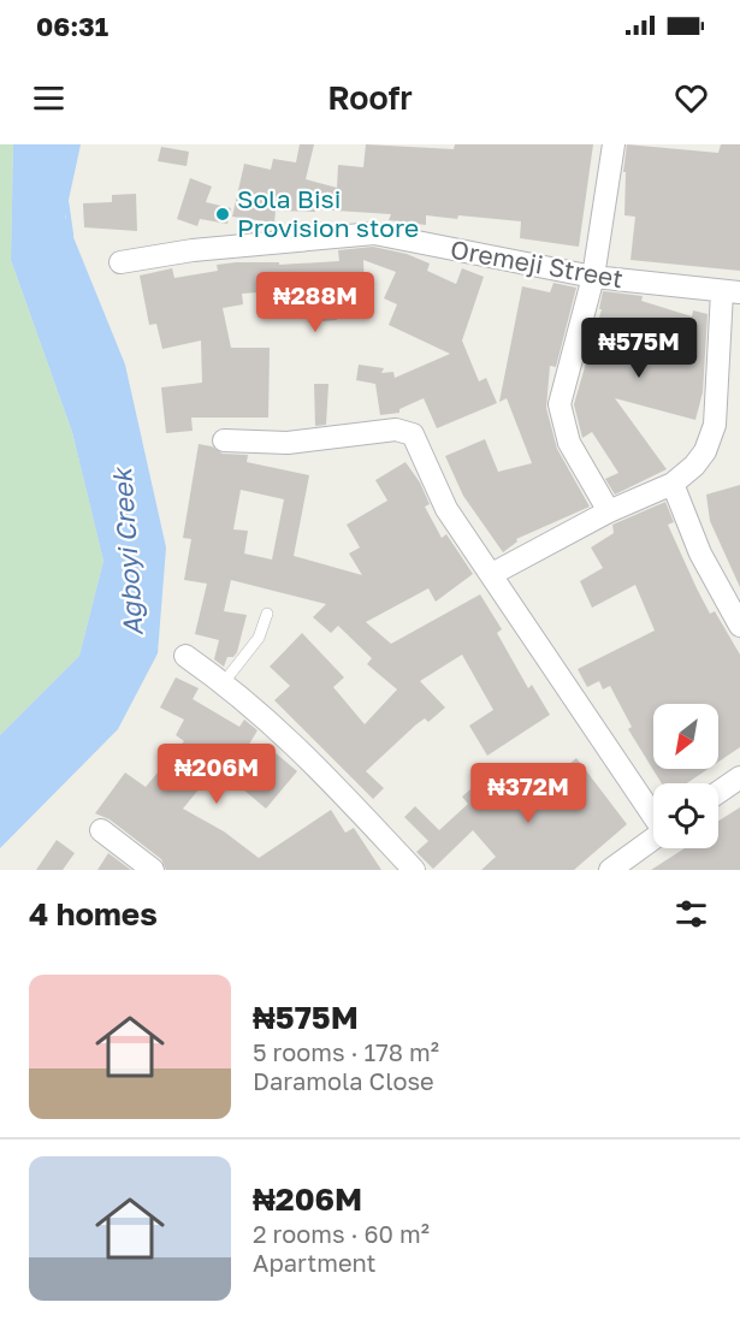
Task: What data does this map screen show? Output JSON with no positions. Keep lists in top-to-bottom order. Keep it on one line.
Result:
{"streets":{"street":["Oremeji Street"]},"water":["Agboyi Creek"],"places":["Sola Bisi Provision store"],"north":"bottom left","page":{"status":"06:31","header":"Roofr","price":["₦288M","₦575M","₦206M","₦372M"],"heading":"4 homes","list":[{"name":"₦575M","note":"5 rooms · 178 m² · Daramola Close"},{"name":"₦206M","note":"2 rooms · 60 m² · Apartment"}]}}
